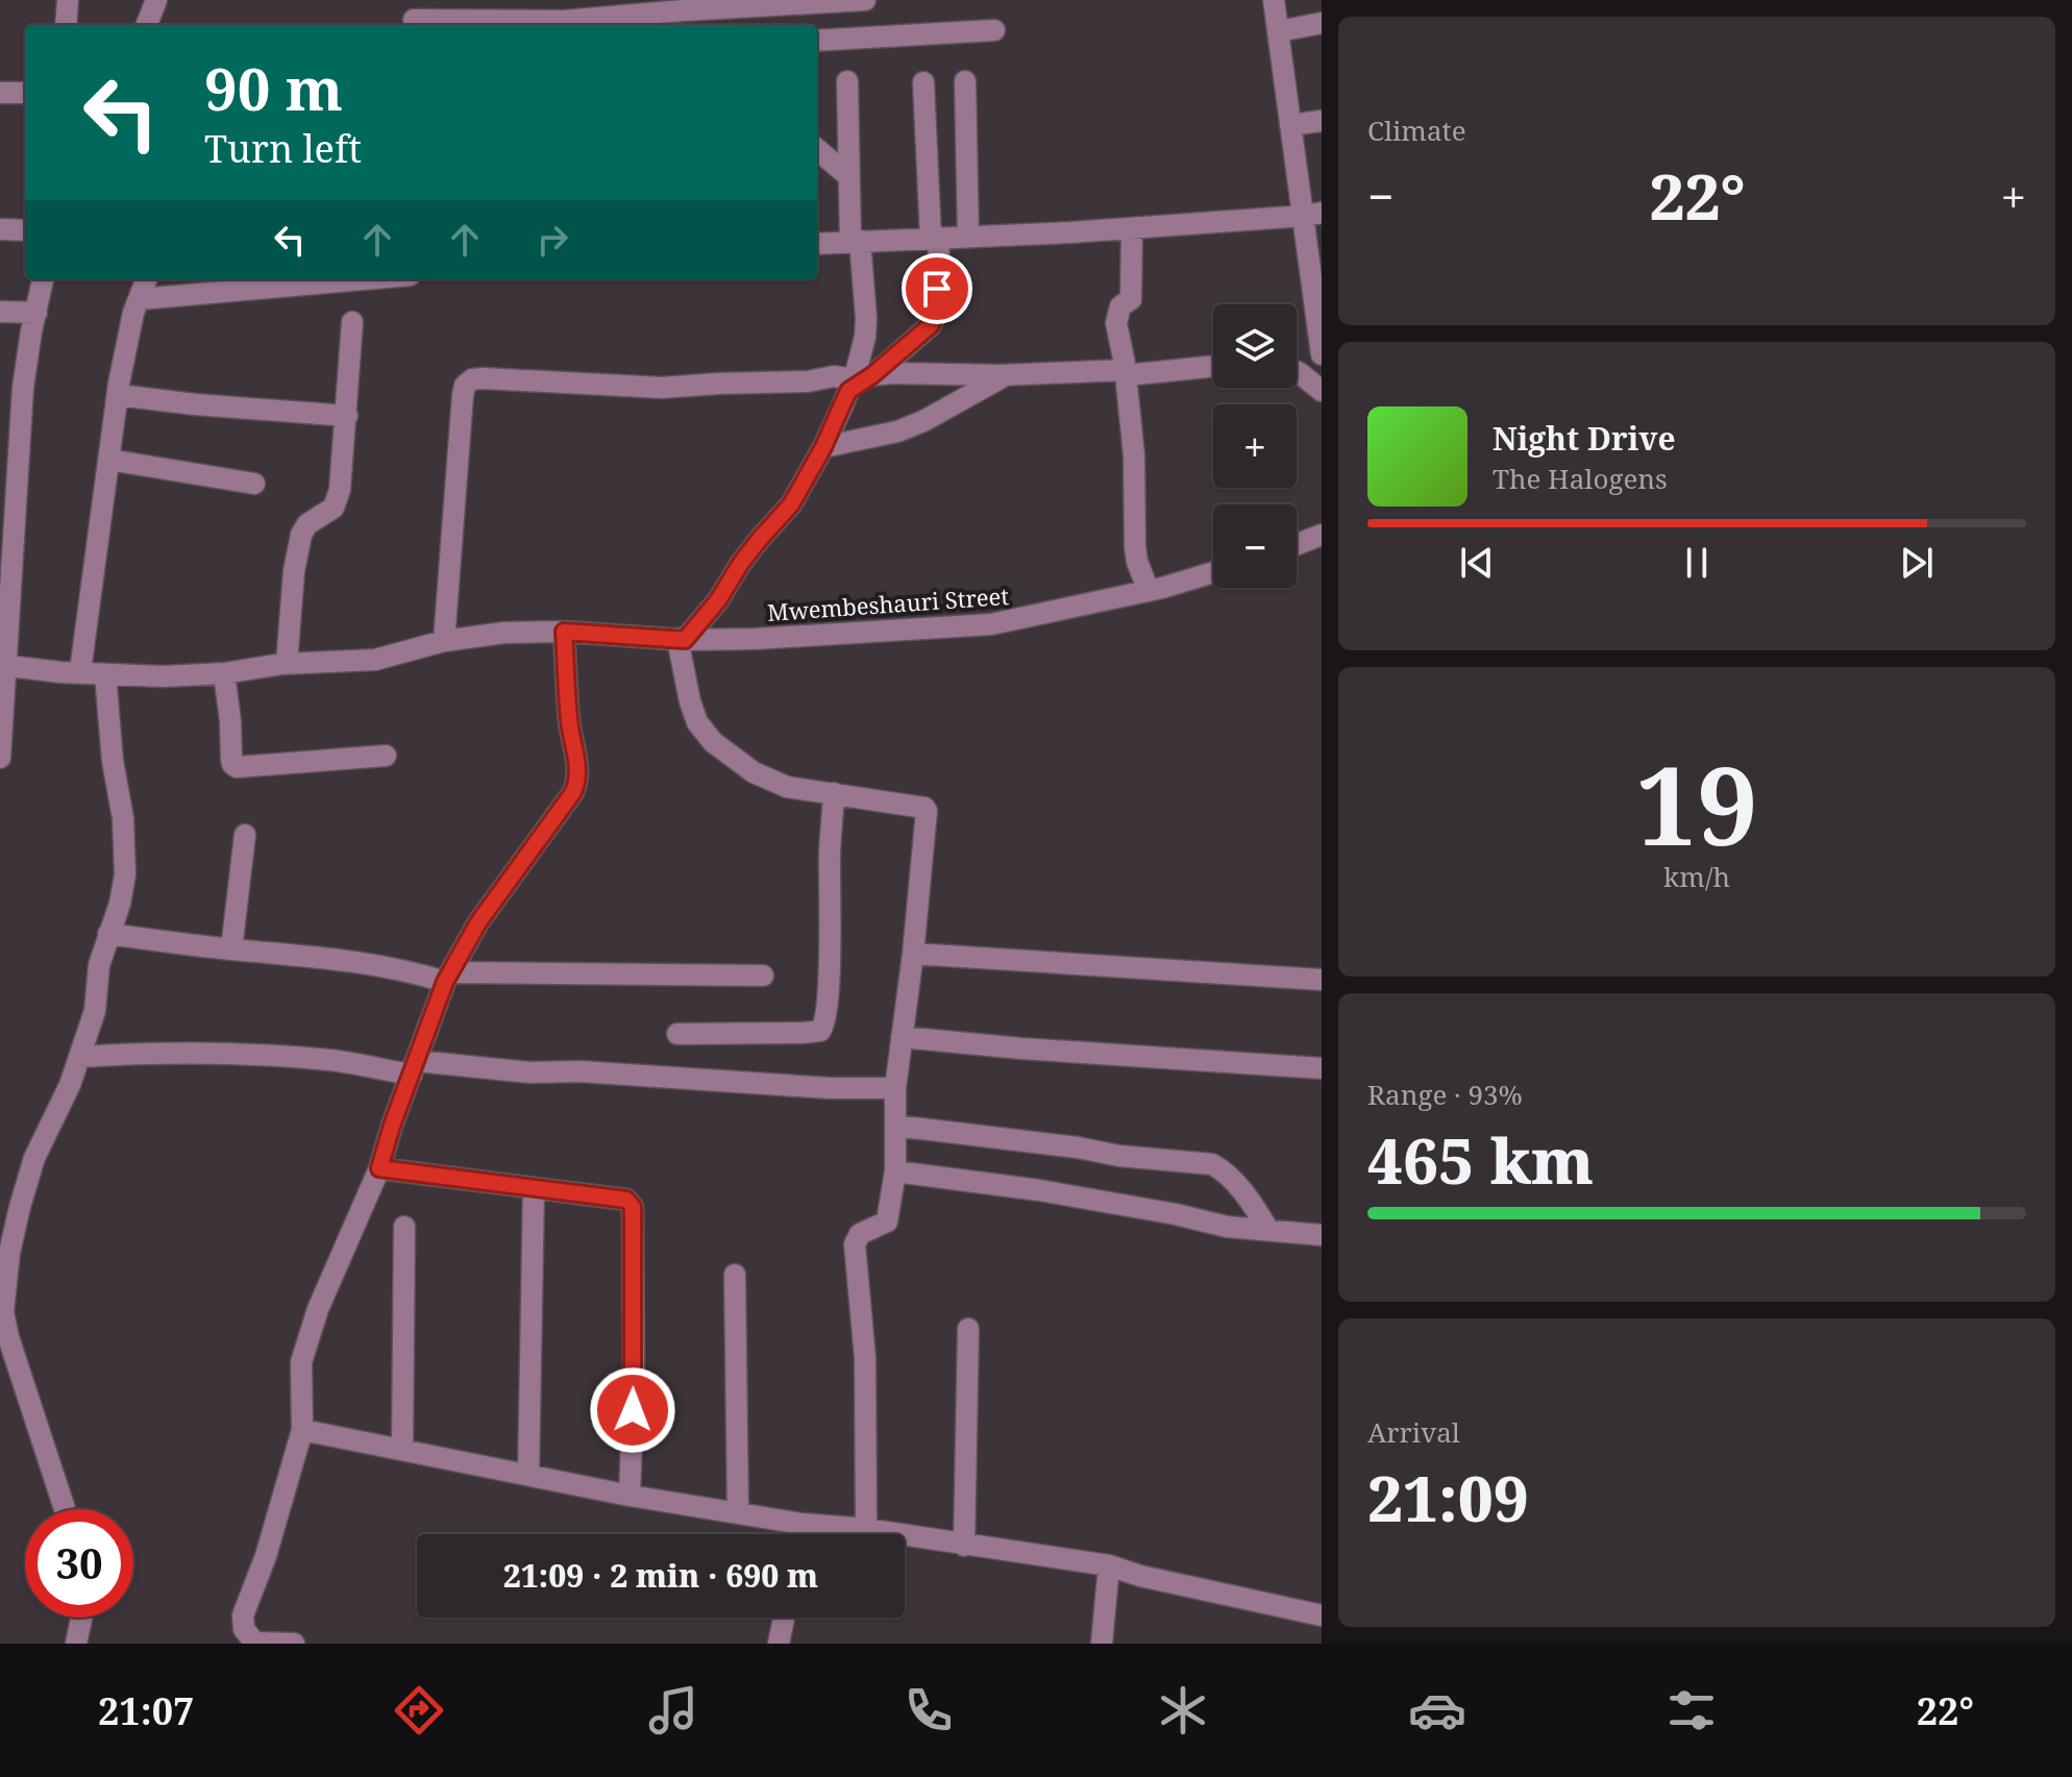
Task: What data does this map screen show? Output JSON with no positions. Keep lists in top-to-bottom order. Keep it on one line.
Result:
{"streets":{"street":["Mwembeshauri Street"]},"page":{"tile":["Climate",["19","km/h"],["Range · 93%","465 km"],["Arrival","21:09"]],"turn":["90 m","Turn left"],"heat":["−","22°","+"],"map_buttons":["+","−"],"song":["Night Drive","The Halogens"],"limit":"30","trip":"21:09 · 2 min · 690 m","tabs":["21:07","22°"]}}
